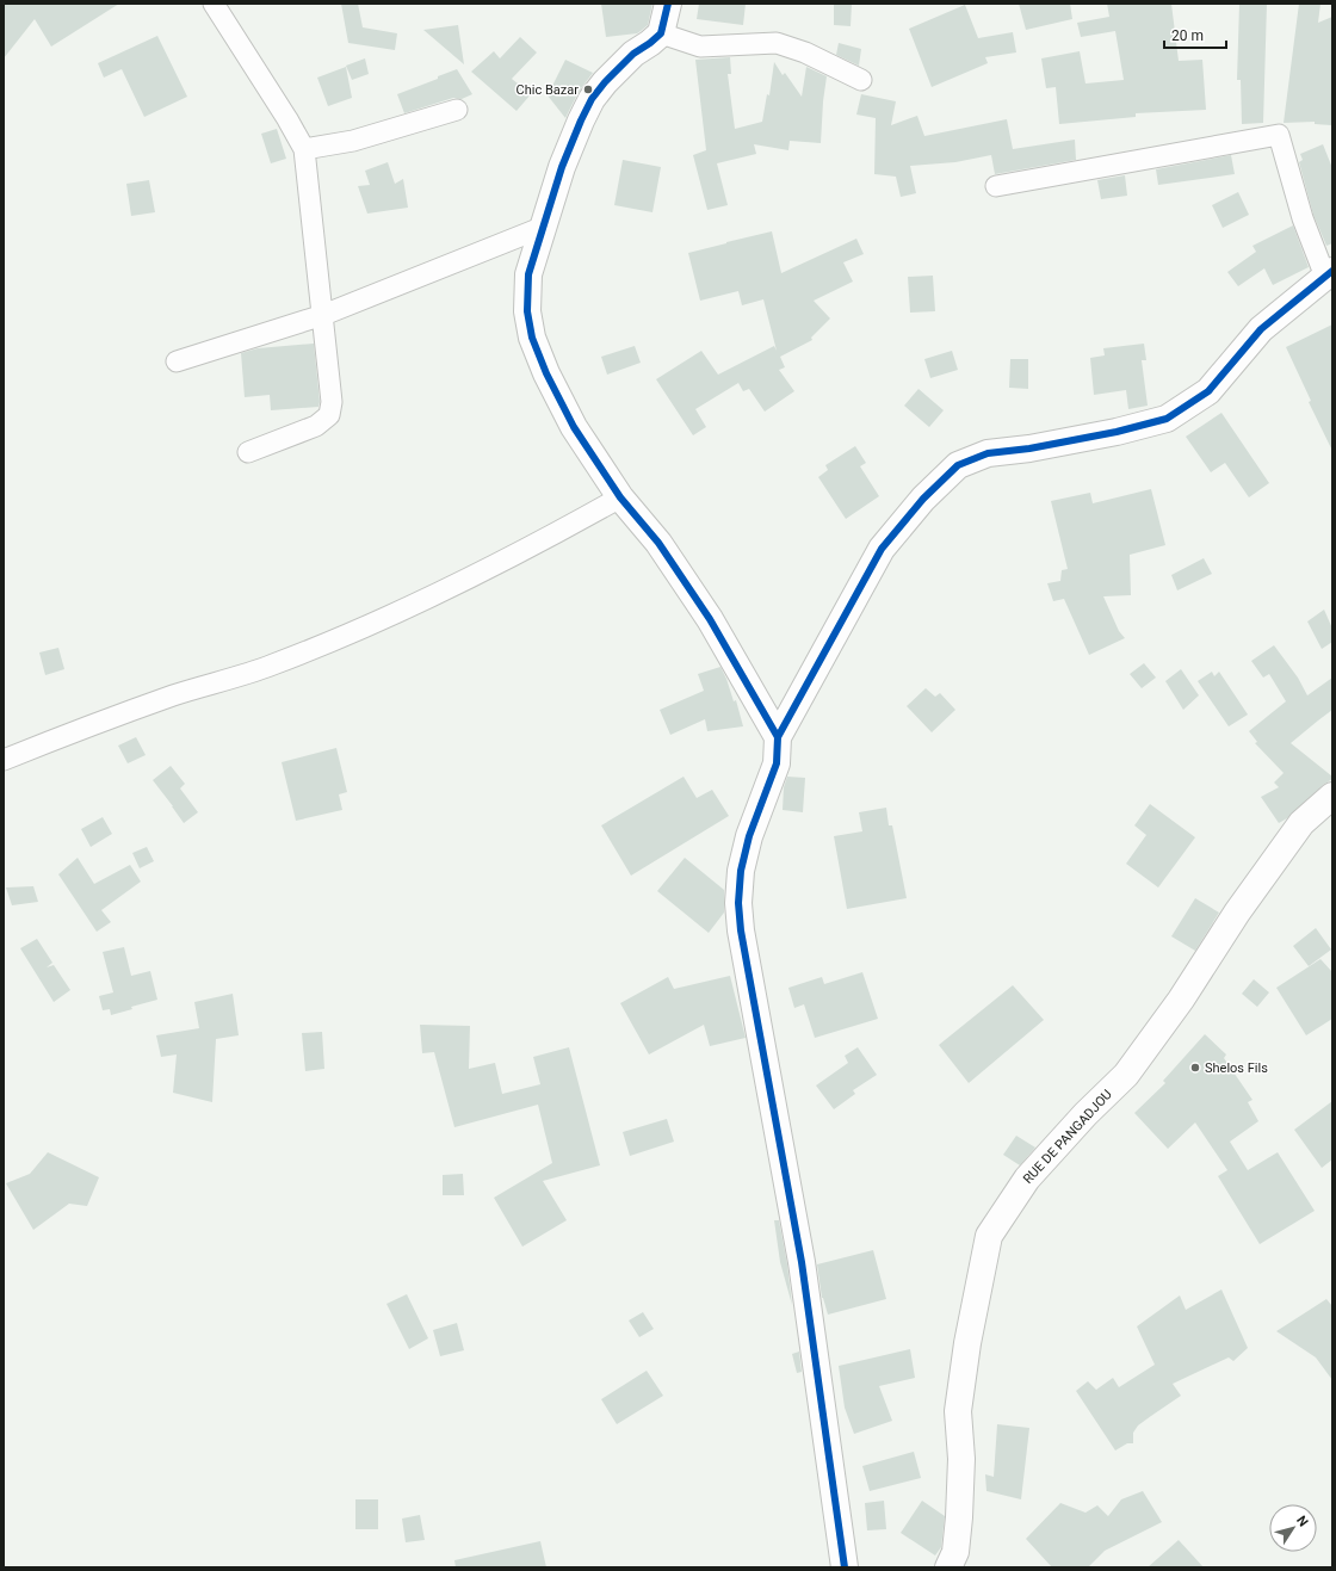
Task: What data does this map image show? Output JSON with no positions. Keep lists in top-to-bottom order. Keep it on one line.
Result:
{"streets":{"street":["RUE DE PANGADJOU"]},"places":["Chic Bazar","Shelos Fils"],"scale_bar":"20 m","north":"top right"}
